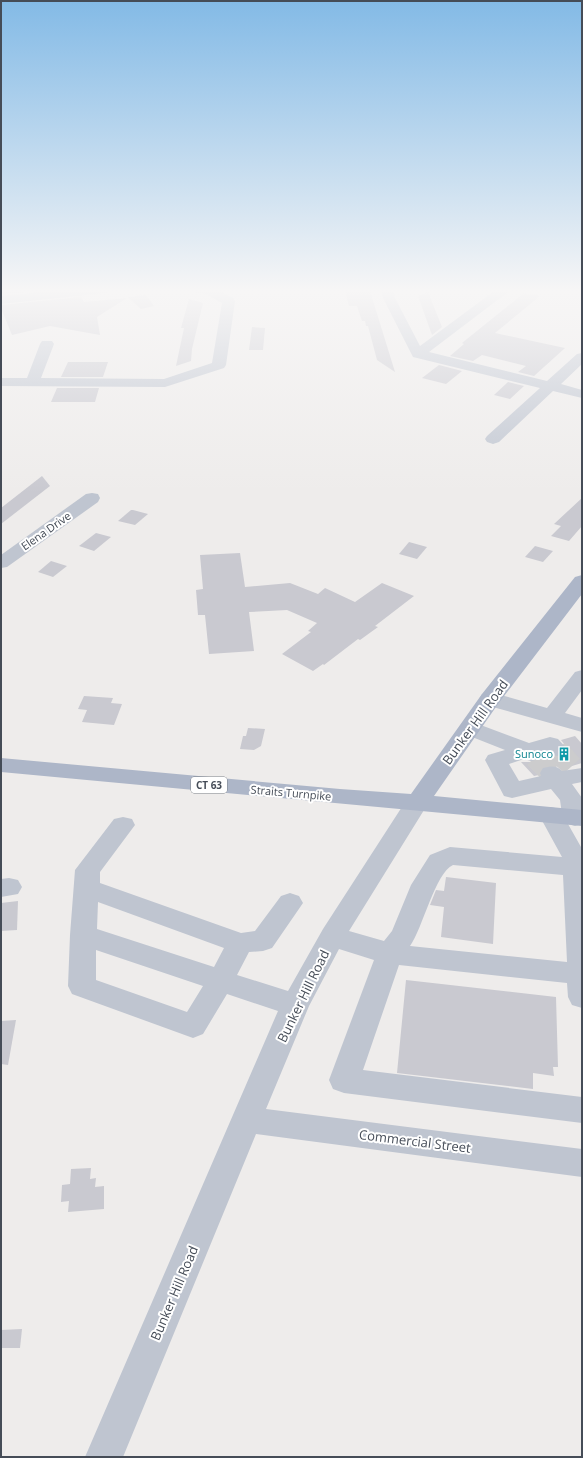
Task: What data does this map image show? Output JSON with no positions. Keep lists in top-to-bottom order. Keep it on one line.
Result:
{"streets":{"main road":["Bunker Hill Road","CT 63","Straits Turnpike"],"street":["Elena Drive","Commercial Street"]},"crossings":[["Bunker Hill Road","Straits Turnpike"],["Bunker Hill Road","Commercial Street"]],"places":{"building":["Sunoco"]}}
